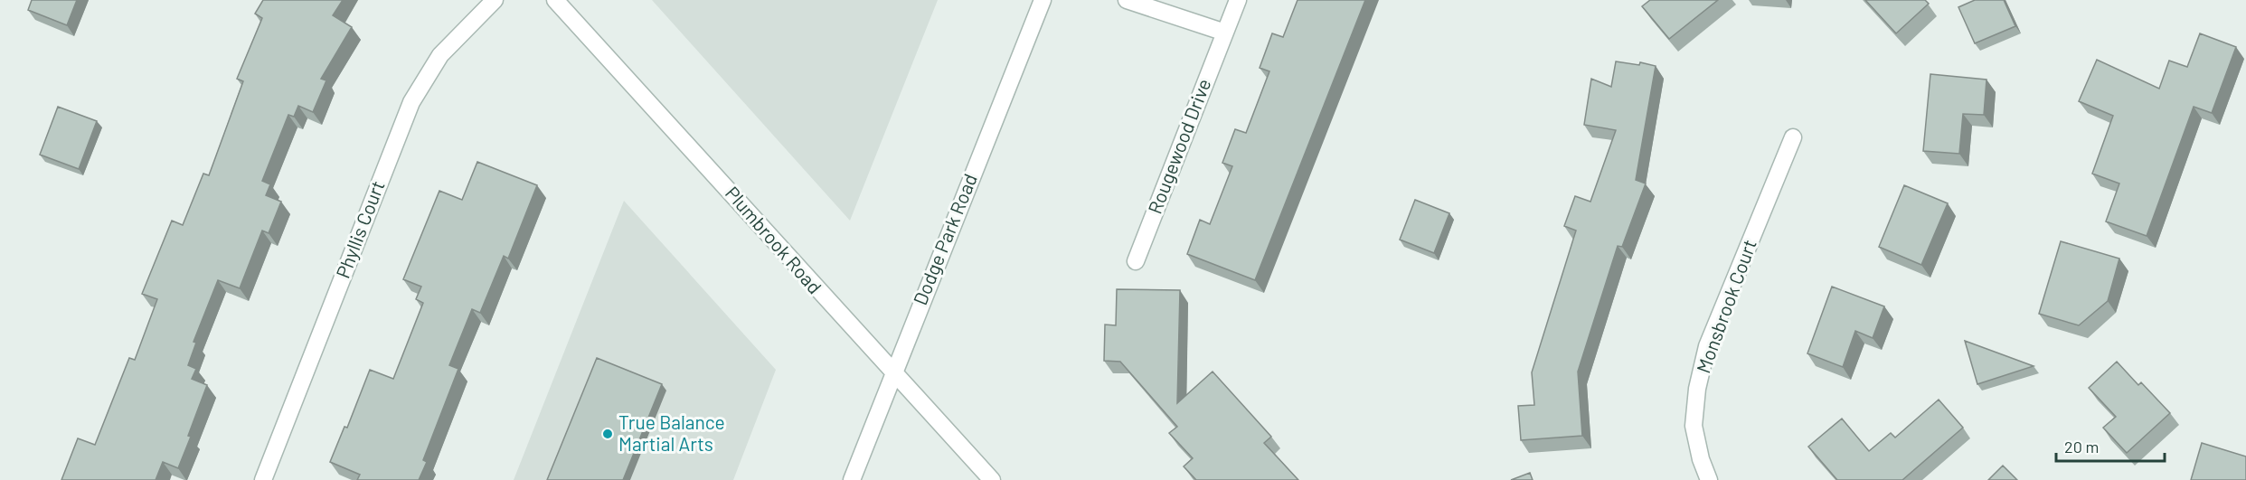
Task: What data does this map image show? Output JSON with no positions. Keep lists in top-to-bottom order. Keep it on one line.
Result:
{"streets":{"street":["Rougewood Drive","Phyllis Court","Dodge Park Road","Plumbrook Road","Monsbrook Court"]},"crossings":[["Dodge Park Road","Plumbrook Road"]],"places":["True Balance Martial Arts"],"scale_bar":"20 m"}
